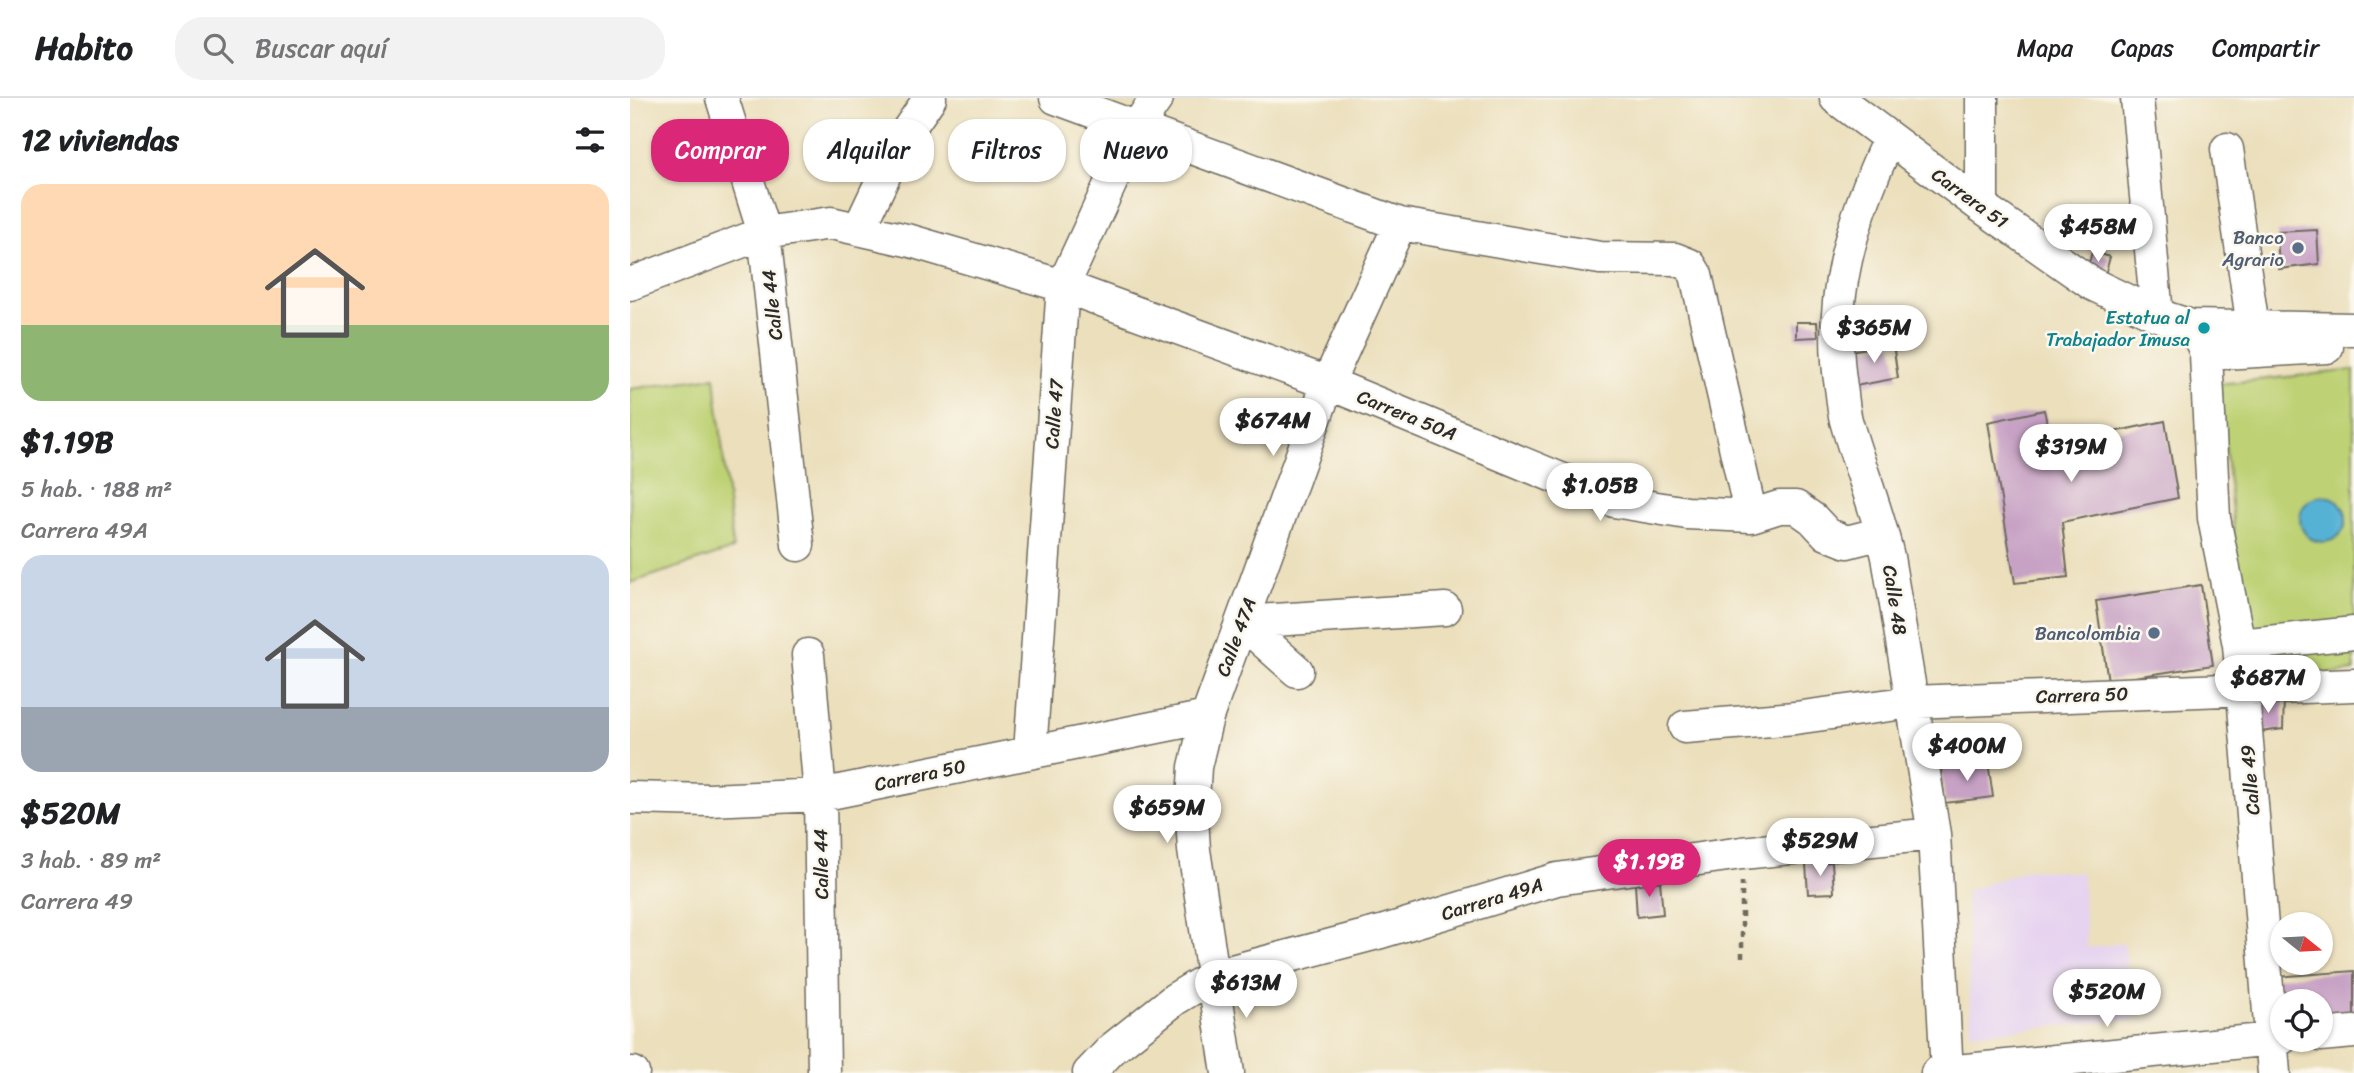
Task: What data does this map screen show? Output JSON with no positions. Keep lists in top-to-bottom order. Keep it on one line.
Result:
{"streets":{"street":["Carrera 51","Calle 44","Calle 47","Carrera 50A","Calle 48","Calle 47A","Carrera 50","Calle 49","Carrera 49A"]},"crossings":[["Carrera 51","Calle 48"],["Carrera 51","Calle 49"],["Calle 44","Carrera 50A"],["Calle 44","Carrera 50"],["Calle 47","Carrera 50A"],["Calle 47","Carrera 50"],["Carrera 50A","Calle 48"],["Carrera 50A","Calle 47A"],["Calle 48","Carrera 50"],["Calle 48","Carrera 49A"],["Calle 47A","Carrera 50"],["Calle 47A","Carrera 49A"],["Carrera 50","Calle 49"]],"places":["Banco Agrario","Estatua al Trabajador Imusa","Bancolombia"],"north":"right","page":{"header":"Habito","search":"Buscar aquí","nav":["Mapa","Capas","Compartir"],"heading":"12 viviendas","chip":["Comprar","Alquilar","Filtros","Nuevo"],"list":[{"name":"$1.19B","note":"5 hab. · 188 m² · Carrera 49A"},{"name":"$520M","note":"3 hab. · 89 m² · Carrera 49"}],"price":["$458M","$365M","$674M","$319M","$1.05B","$687M","$400M","$659M","$529M","$1.19B","$613M","$520M"]}}
